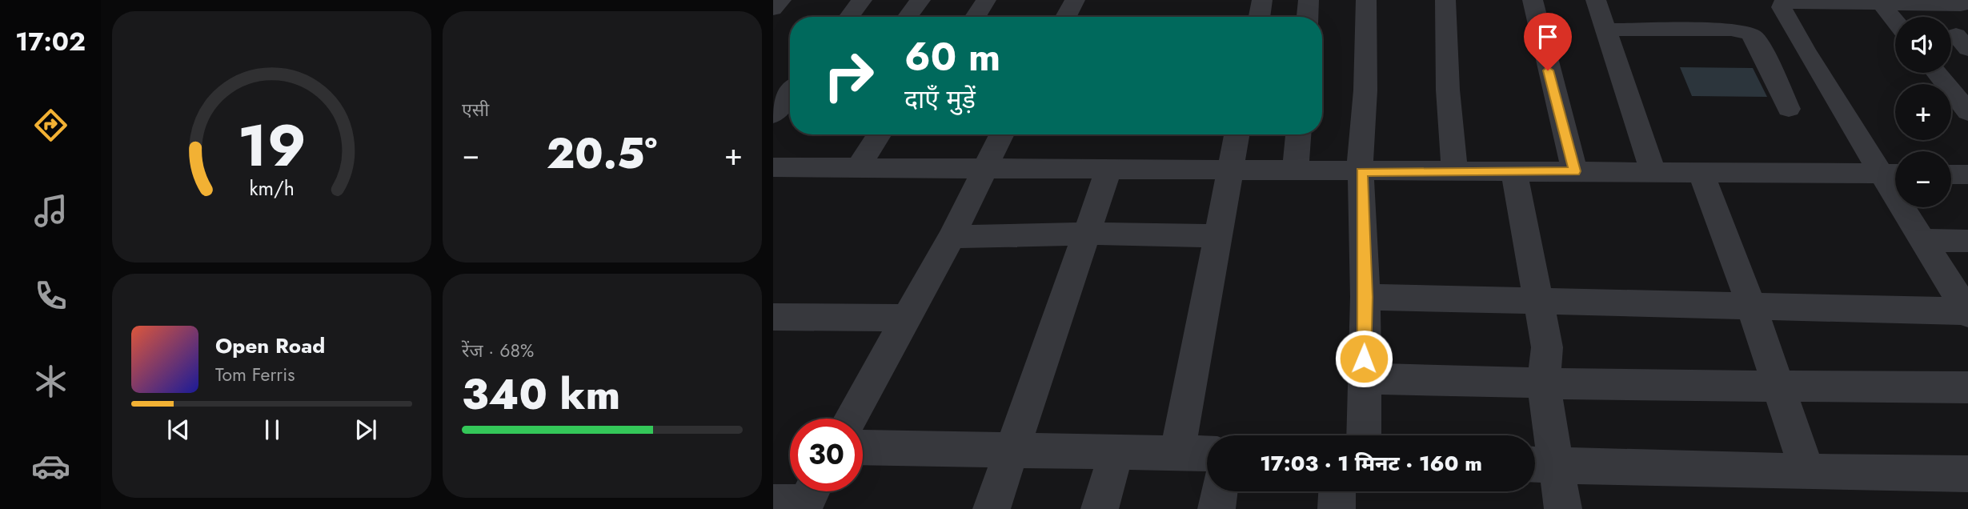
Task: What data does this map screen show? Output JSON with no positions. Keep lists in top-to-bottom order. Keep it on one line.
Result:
{"page":{"tabs":"17:02","tile":["एसी",["रेंज · 68%","340 km"]],"map_buttons":["+","−"],"turn":["60 m","दाएँ मुड़ें"],"heat":["−","20.5°","+"],"song":["Open Road","Tom Ferris"],"limit":"30","trip":"17:03 · 1 मिनट · 160 m","gauge":["19","km/h"]}}
